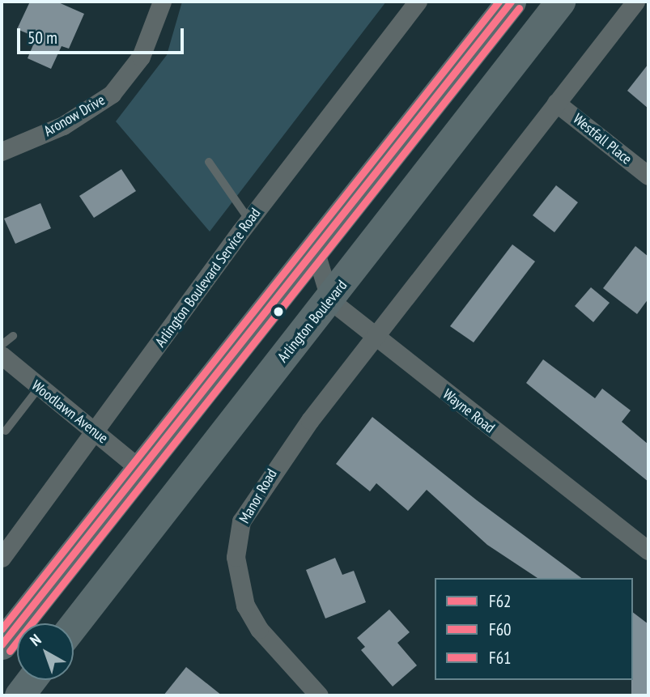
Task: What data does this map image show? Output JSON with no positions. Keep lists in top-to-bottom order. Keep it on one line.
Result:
{"streets":{"highway":["Arlington Boulevard"],"street":["Aronow Drive","Westfall Place","Arlington Boulevard Service Road","Wayne Road","Woodlawn Avenue","Manor Road"]},"crossings":[["Arlington Boulevard Service Road","Woodlawn Avenue"],["Arlington Boulevard","Wayne Road"],["Wayne Road","Manor Road"]],"lines":["transit line F62","transit line F61","transit line F60"],"legend":["F62","F60","F61"],"scale_bar":"50 m","north":"top left"}
